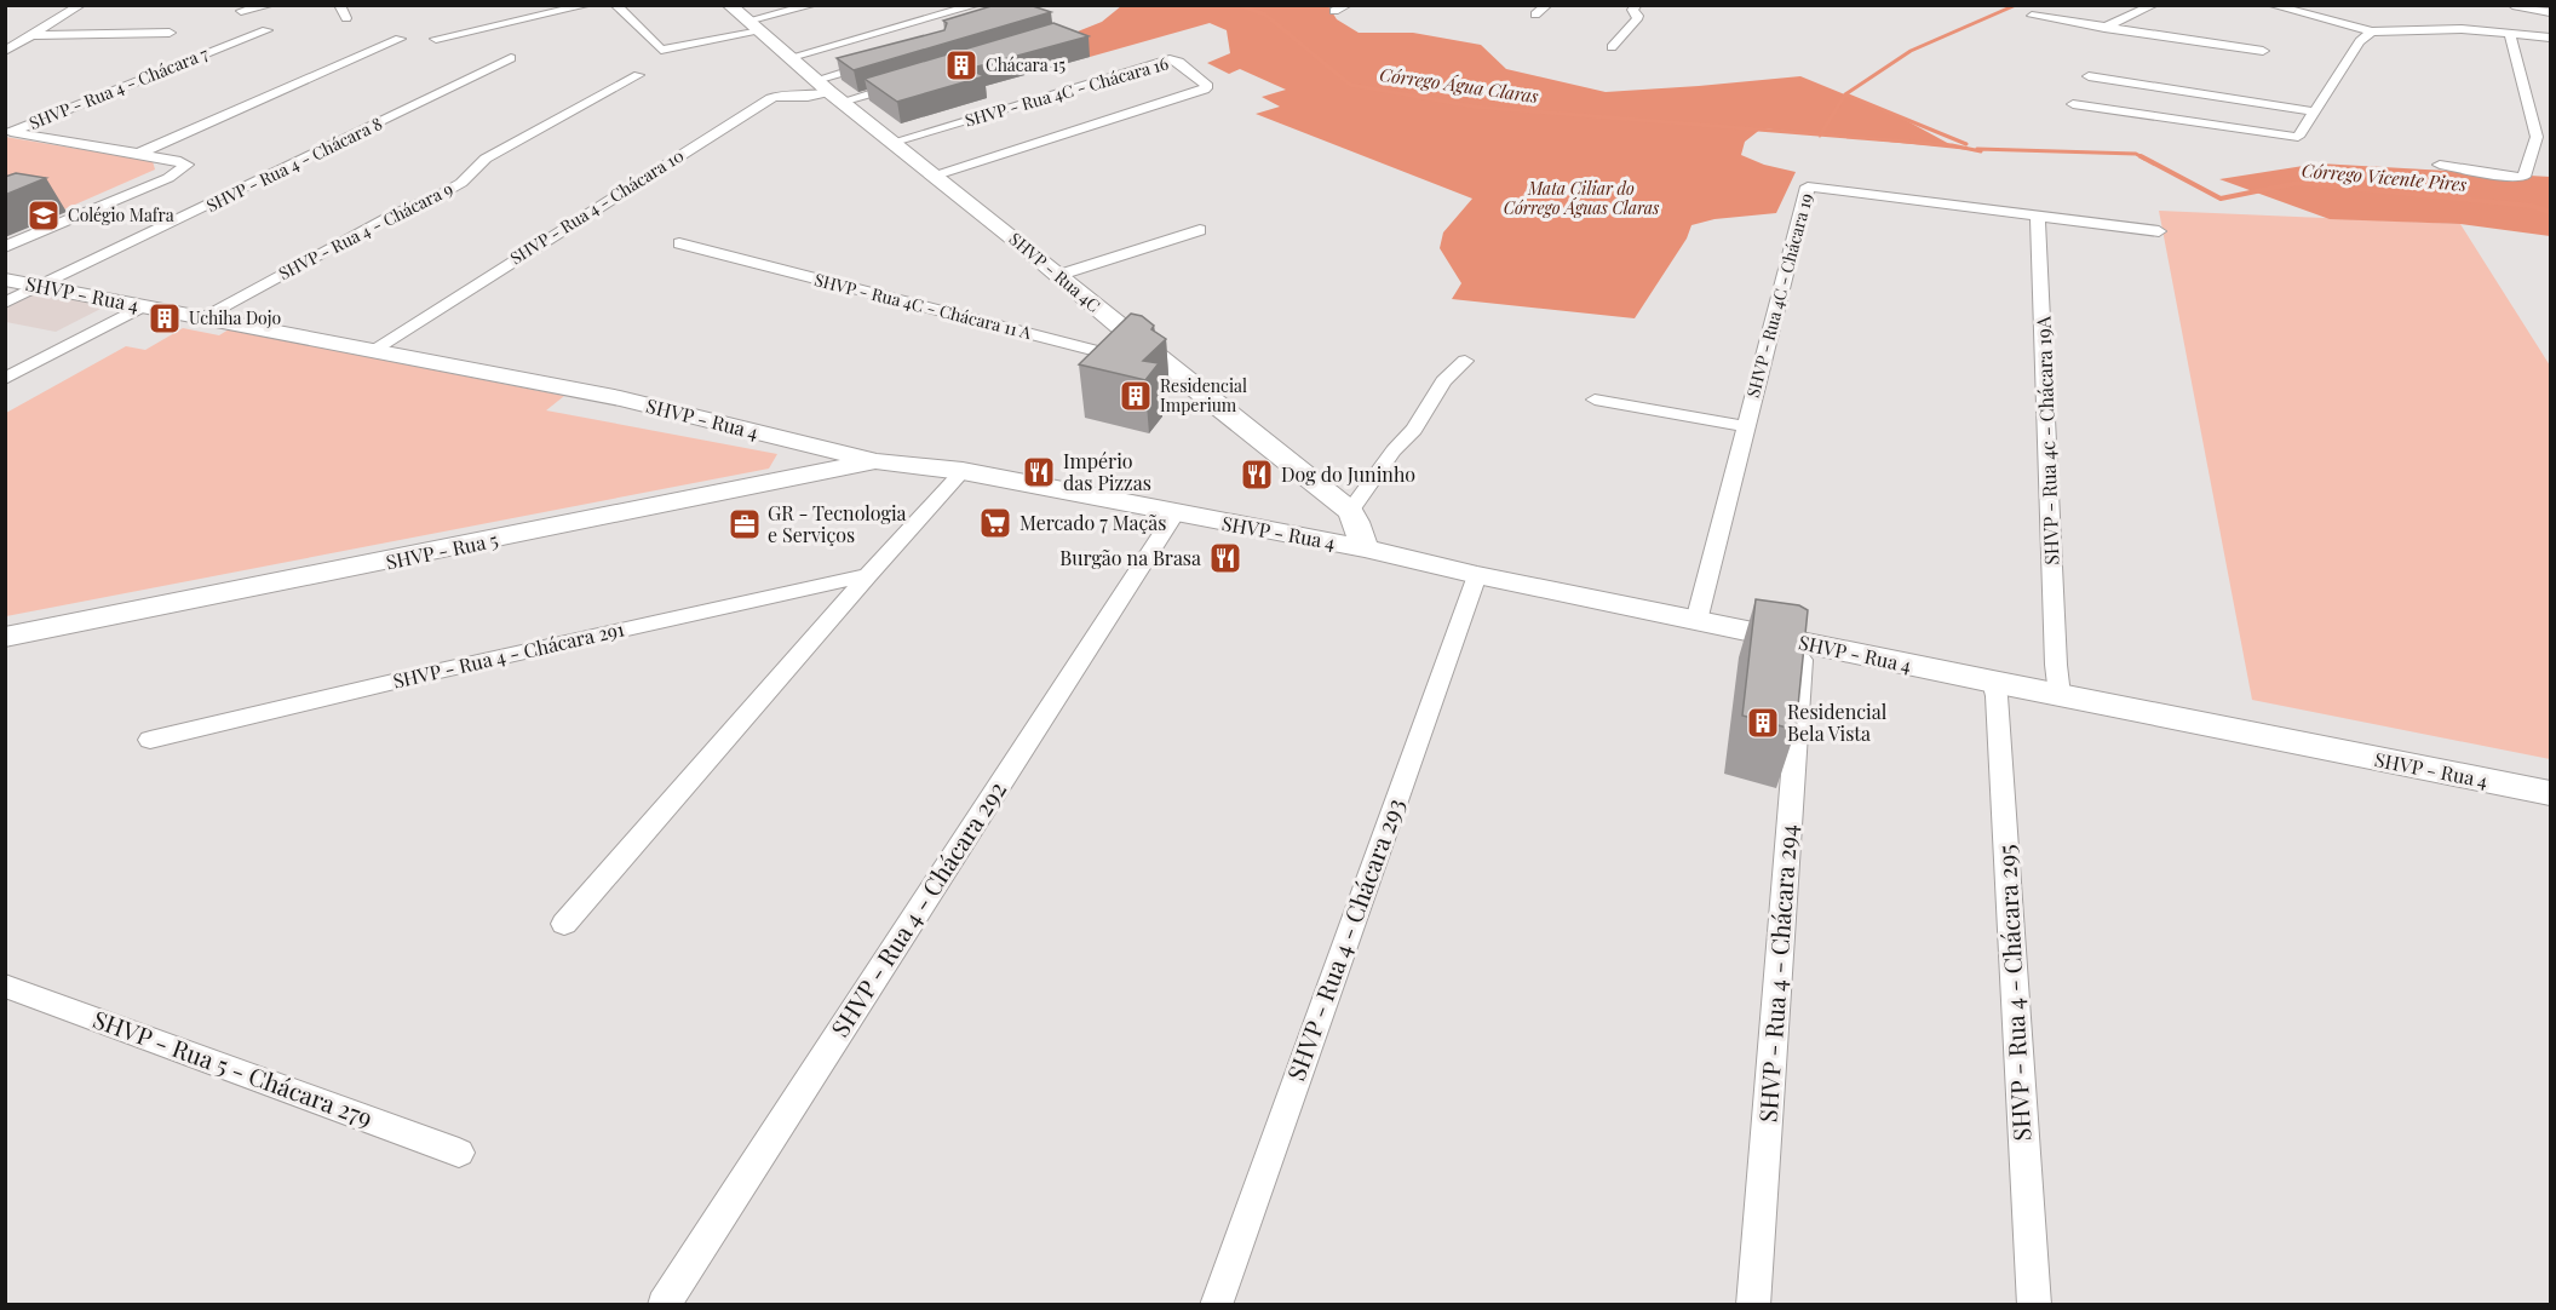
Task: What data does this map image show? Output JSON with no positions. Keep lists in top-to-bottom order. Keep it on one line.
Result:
{"streets":{"street":["SHVP - Rua 4 - Chácara 7","SHVP - Rua 4C - Chácara 16","SHVP - Rua 4 - Chácara 8","SHVP - Rua 4 - Chácara 10","SHVP - Rua 4 - Chácara 9","SHVP - Rua 4C","SHVP - Rua 4","SHVP - Rua 4C - Chácara 19","SHVP - Rua 4C - Chácara 11 A","SHVP - Rua 4c - Chácara 19A","SHVP - Rua 5","SHVP - Rua 4 - Chácara 291","SHVP - Rua 4 - Chácara 292","SHVP - Rua 4 - Chácara 293","SHVP - Rua 4 - Chácara 294","SHVP - Rua 4 - Chácara 295","SHVP - Rua 5 - Chácara 279"]},"crossings":[["SHVP - Rua 4C - Chácara 16","SHVP - Rua 4C"],["SHVP - Rua 4 - Chácara 8","SHVP - Rua 4"],["SHVP - Rua 4 - Chácara 10","SHVP - Rua 4C"],["SHVP - Rua 4 - Chácara 10","SHVP - Rua 4"],["SHVP - Rua 4 - Chácara 9","SHVP - Rua 4"],["SHVP - Rua 4C","SHVP - Rua 4C - Chácara 11 A"],["SHVP - Rua 4","SHVP - Rua 4C - Chácara 19"],["SHVP - Rua 4","SHVP - Rua 4c - Chácara 19A"],["SHVP - Rua 4","SHVP - Rua 5"],["SHVP - Rua 4","SHVP - Rua 4 - Chácara 292"],["SHVP - Rua 4","SHVP - Rua 4 - Chácara 293"],["SHVP - Rua 4","SHVP - Rua 4 - Chácara 294"],["SHVP - Rua 4","SHVP - Rua 4 - Chácara 295"],["SHVP - Rua 4C - Chácara 19","SHVP - Rua 4c - Chácara 19A"]],"water":["Córrego Água Claras","Córrego Vicente Pires"],"parks":["Mata Ciliar do Córrego Águas Claras"],"places":{"building":["Chácara 15","Uchiha Dojo","Residencial Imperium","Residencial Bela Vista"],"school or university":["Colégio Mafra"],"restaurant":["Império das Pizzas","Dog do Juninho","Burgão na Brasa"],"supermarket":["Mercado 7 Maçãs"],"office":["GR - Tecnologia e Serviços"]}}
